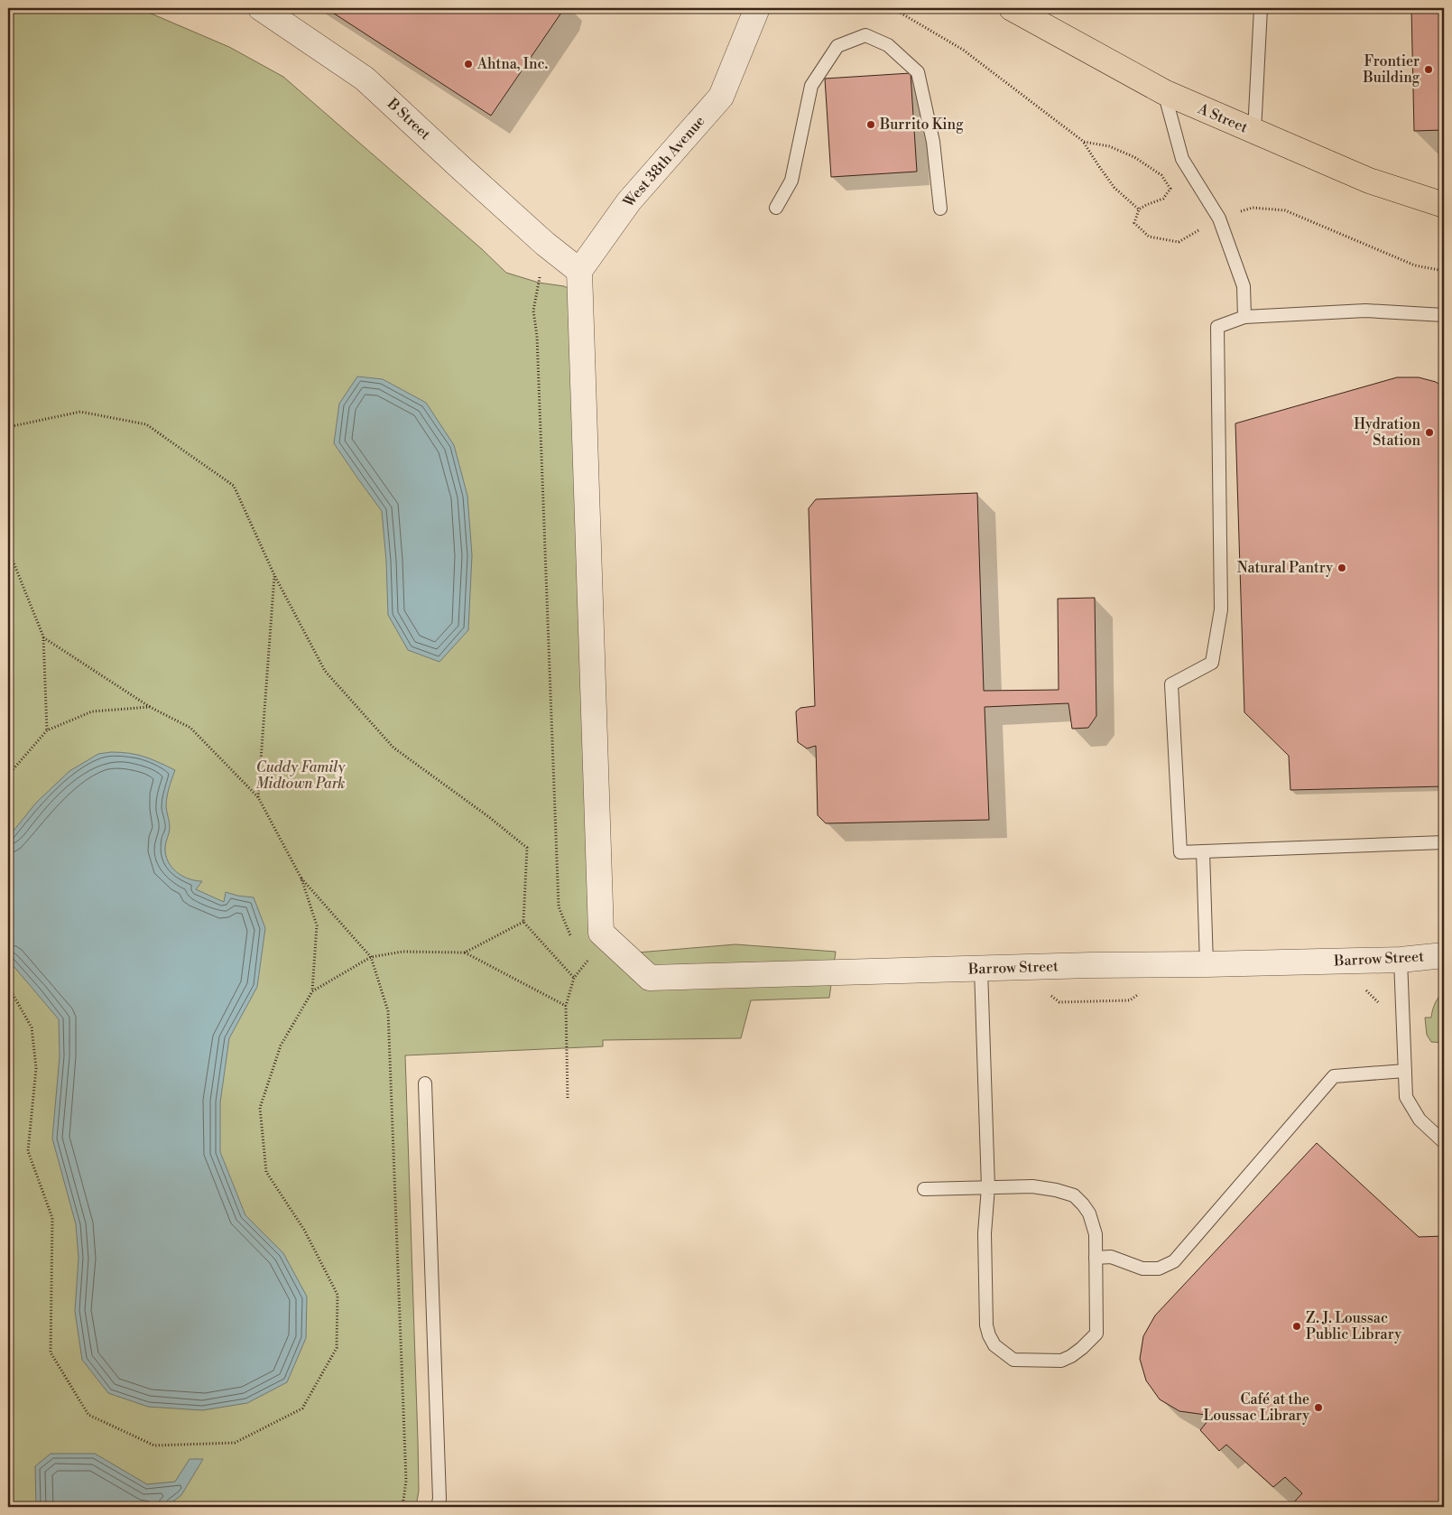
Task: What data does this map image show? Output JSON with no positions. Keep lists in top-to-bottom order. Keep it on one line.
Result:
{"streets":{"main road":["A Street"],"street":["B Street","West 38th Avenue","Barrow Street"]},"parks":["Cuddy Family Midtown Park"],"places":["Ahtna, Inc.","Frontier Building","Burrito King","Hydration Station","Natural Pantry","Z. J. Loussac Public Library","Café at the Loussac Library"]}
